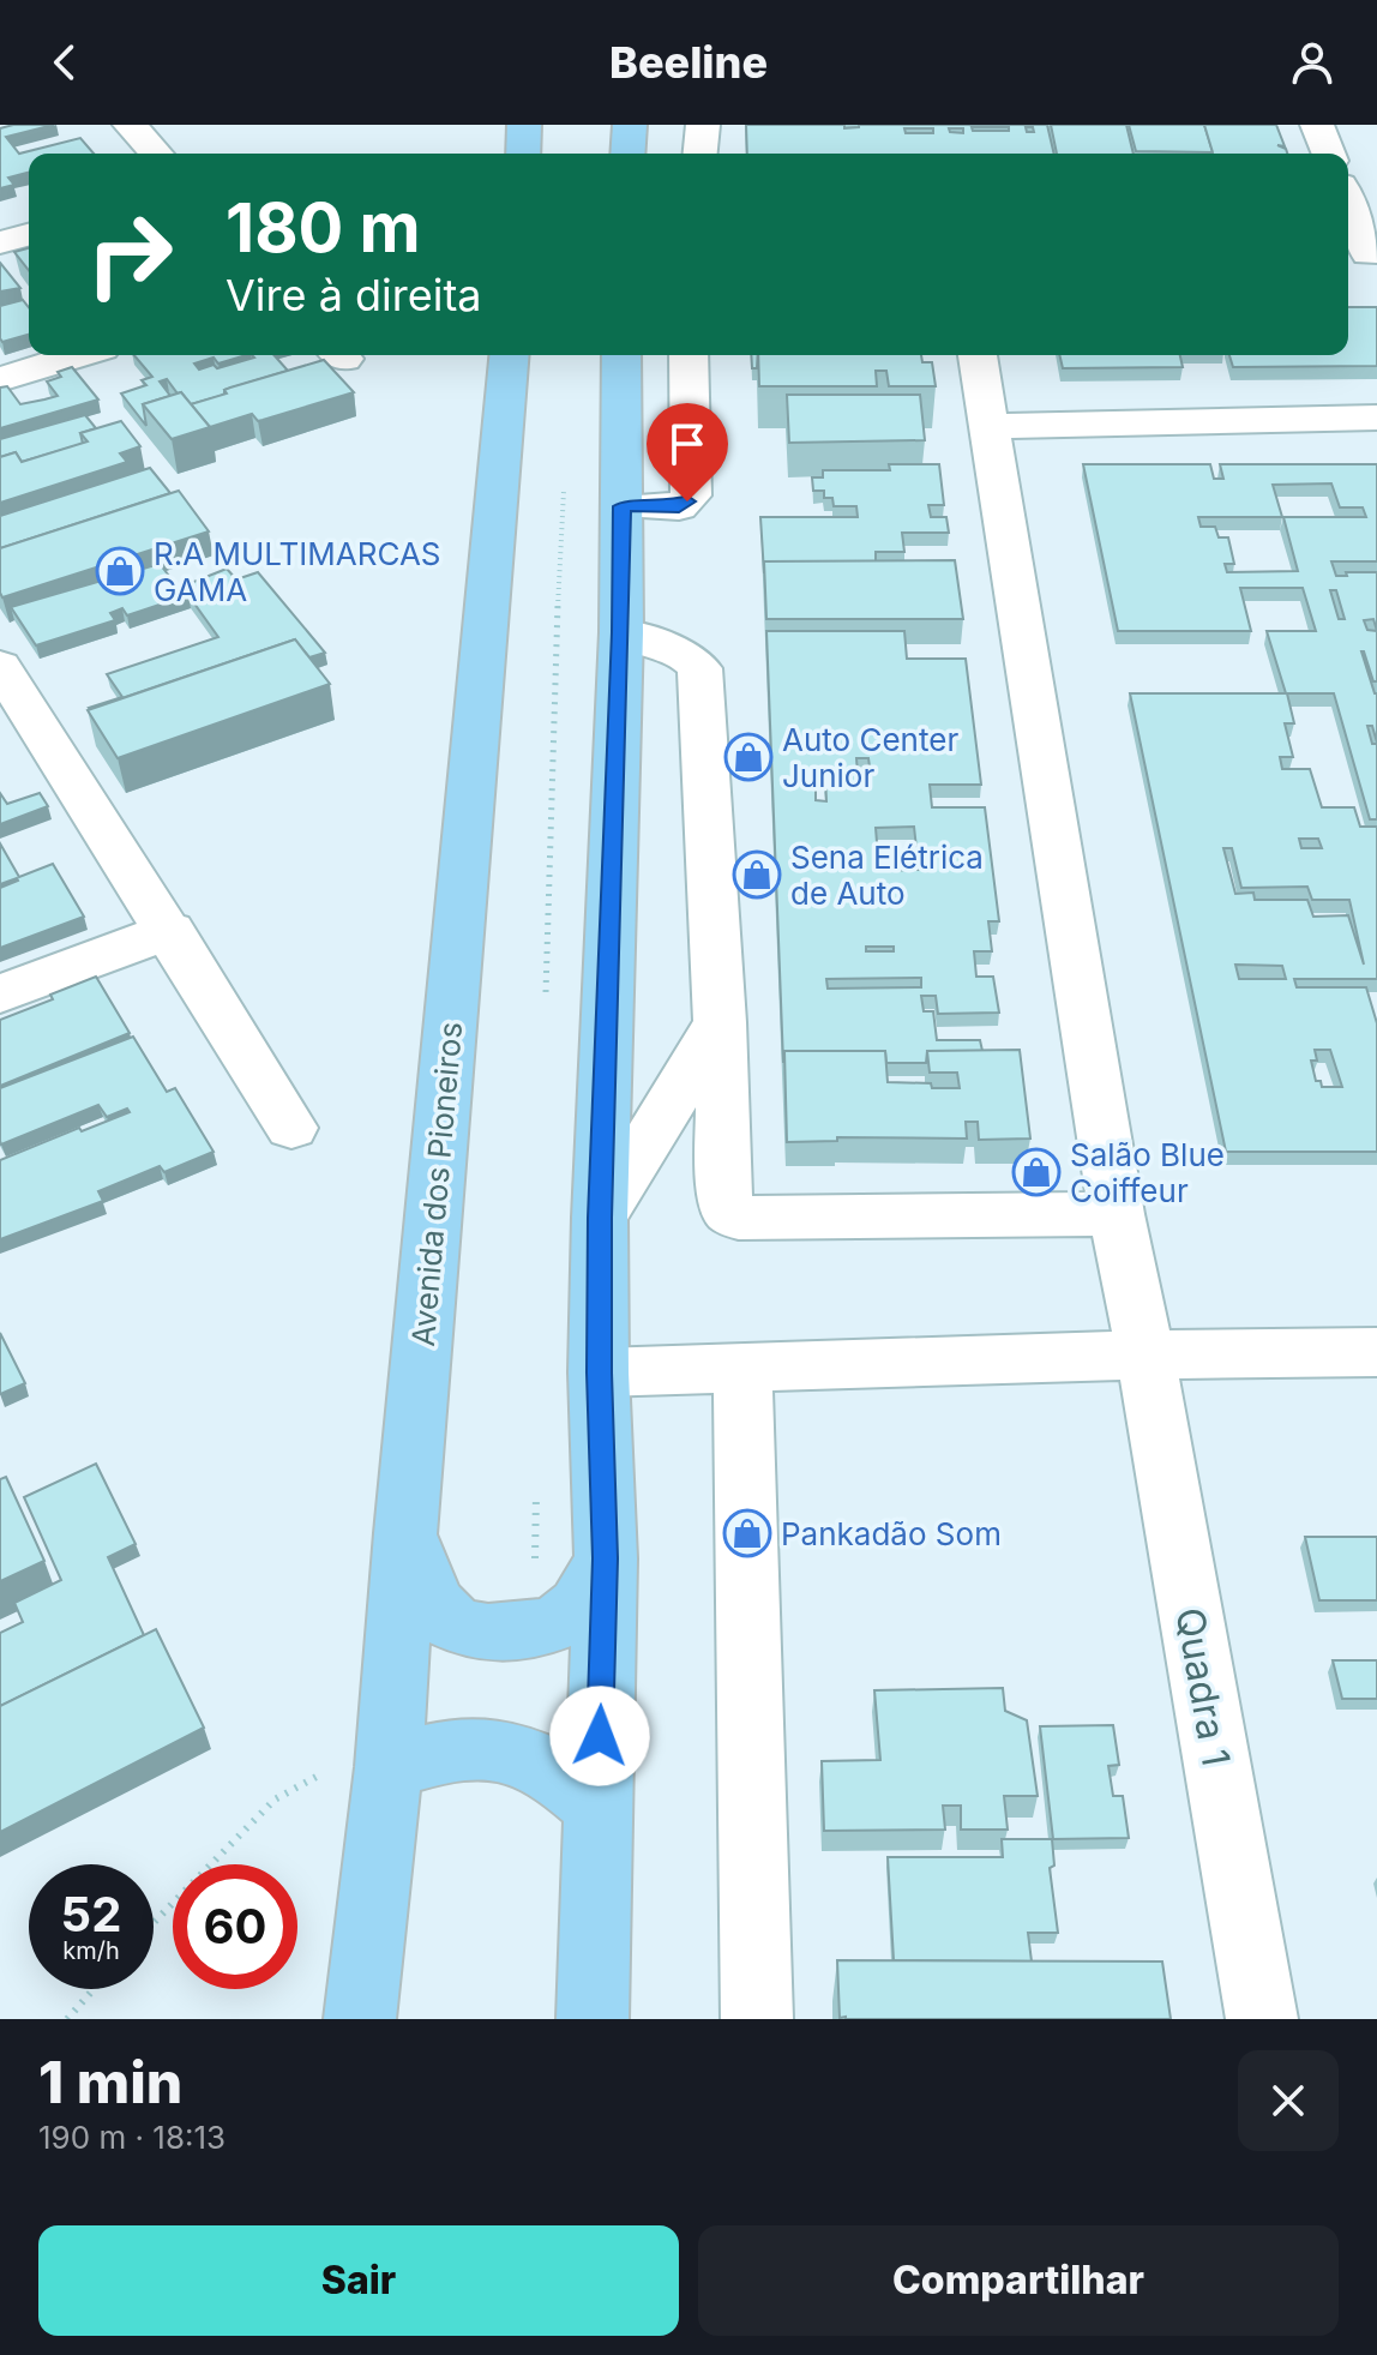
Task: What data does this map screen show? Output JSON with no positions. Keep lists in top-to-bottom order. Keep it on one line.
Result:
{"streets":{"main road":["Avenida dos Pioneiros"],"street":["Quadra 1"]},"places":{"shop":["R.A MULTIMARCAS GAMA","Auto Center Junior","Sena Elétrica de Auto","Salão Blue Coiffeur","Pankadão Som"]},"page":{"header":"Beeline","turn":["180 m","Vire à direita"],"speed":"52 km/h","limit":"60","heading":["1 min","190 m · 18:13"],"buttons":["Sair","Compartilhar"]}}
